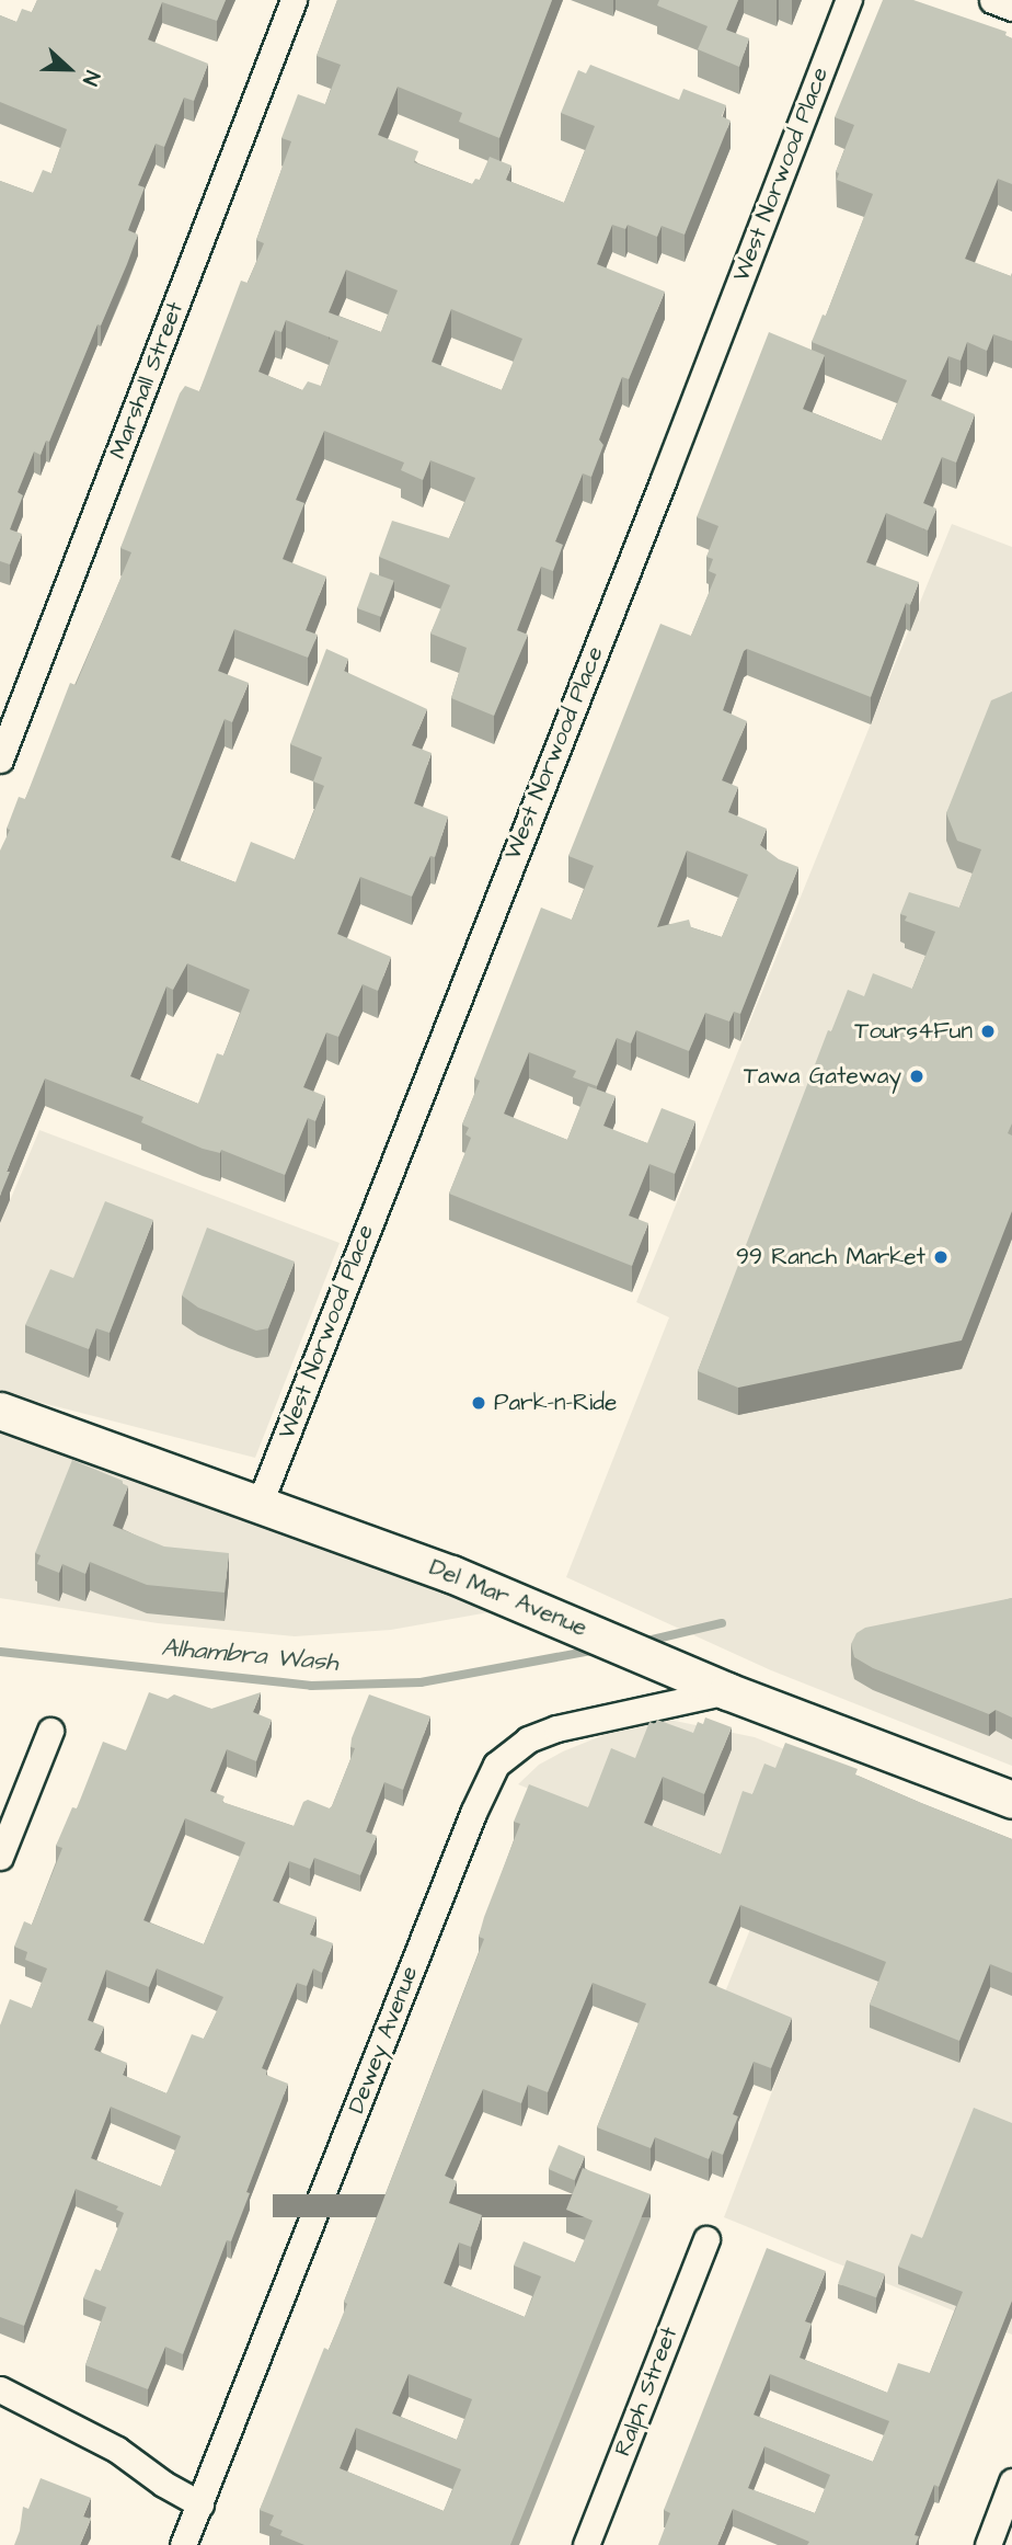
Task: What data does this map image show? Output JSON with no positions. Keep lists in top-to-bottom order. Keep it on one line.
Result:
{"streets":{"main road":["Del Mar Avenue"],"street":["West Norwood Place","Marshall Street","Dewey Avenue","Ralph Street"]},"crossings":[["West Norwood Place","Del Mar Avenue"],["Del Mar Avenue","Dewey Avenue"]],"water":["Alhambra Wash"],"places":["Tours4Fun","Tawa Gateway","99 Ranch Market","Park-n-Ride"],"north":"right"}
